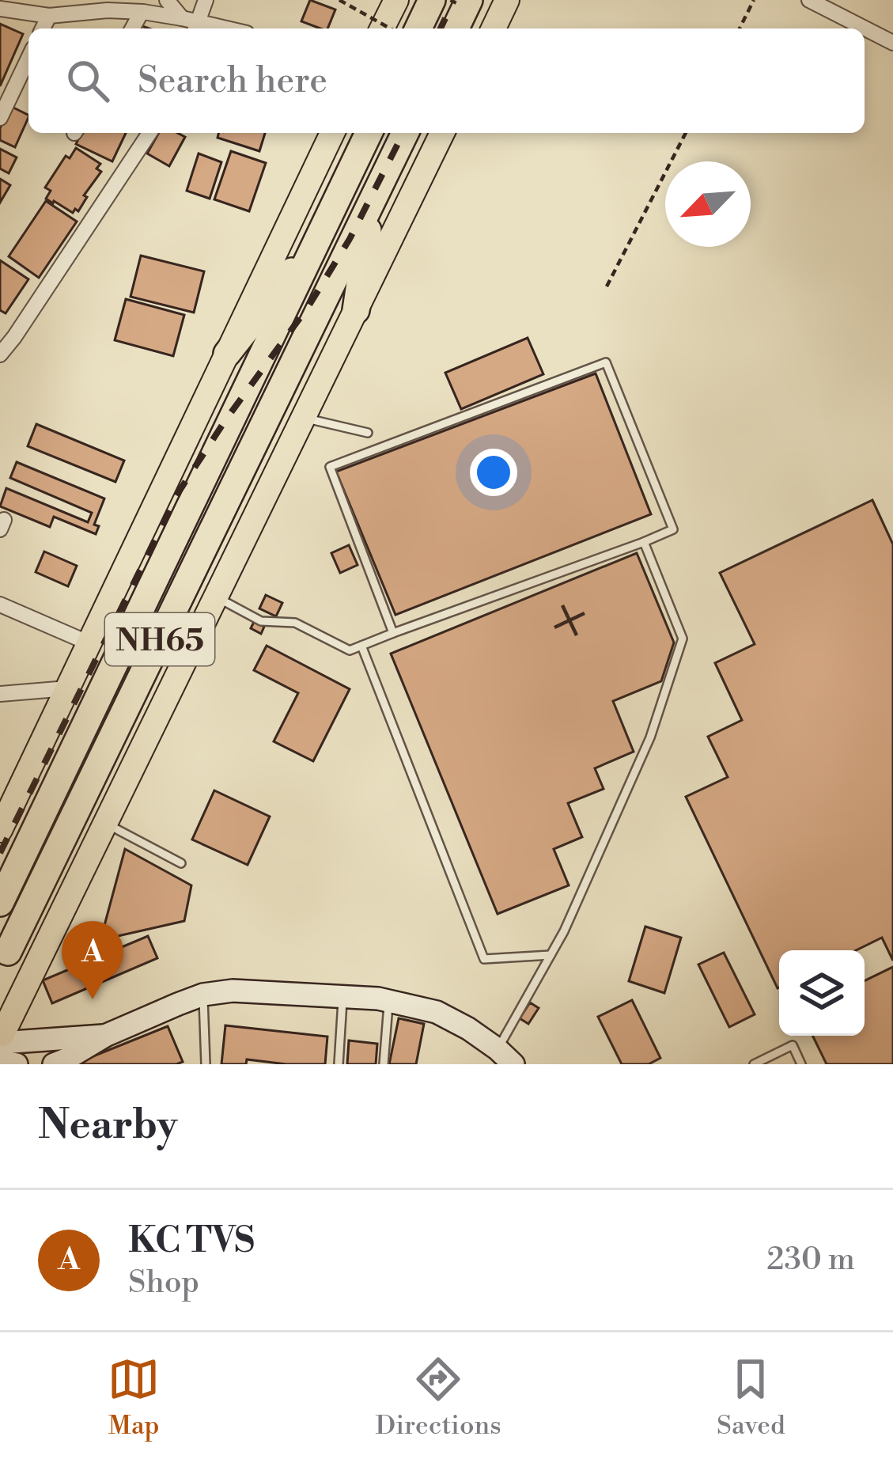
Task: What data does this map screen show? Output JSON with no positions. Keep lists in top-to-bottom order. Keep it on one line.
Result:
{"streets":{"highway":["NH65"]},"north":"bottom left","page":{"search":"Search here","pins":"A","heading":"Nearby","list":[{"mark":"A","name":"KC TVS","note":"Shop","value":"230 m"}],"nav":["Map","Directions","Saved"]}}
